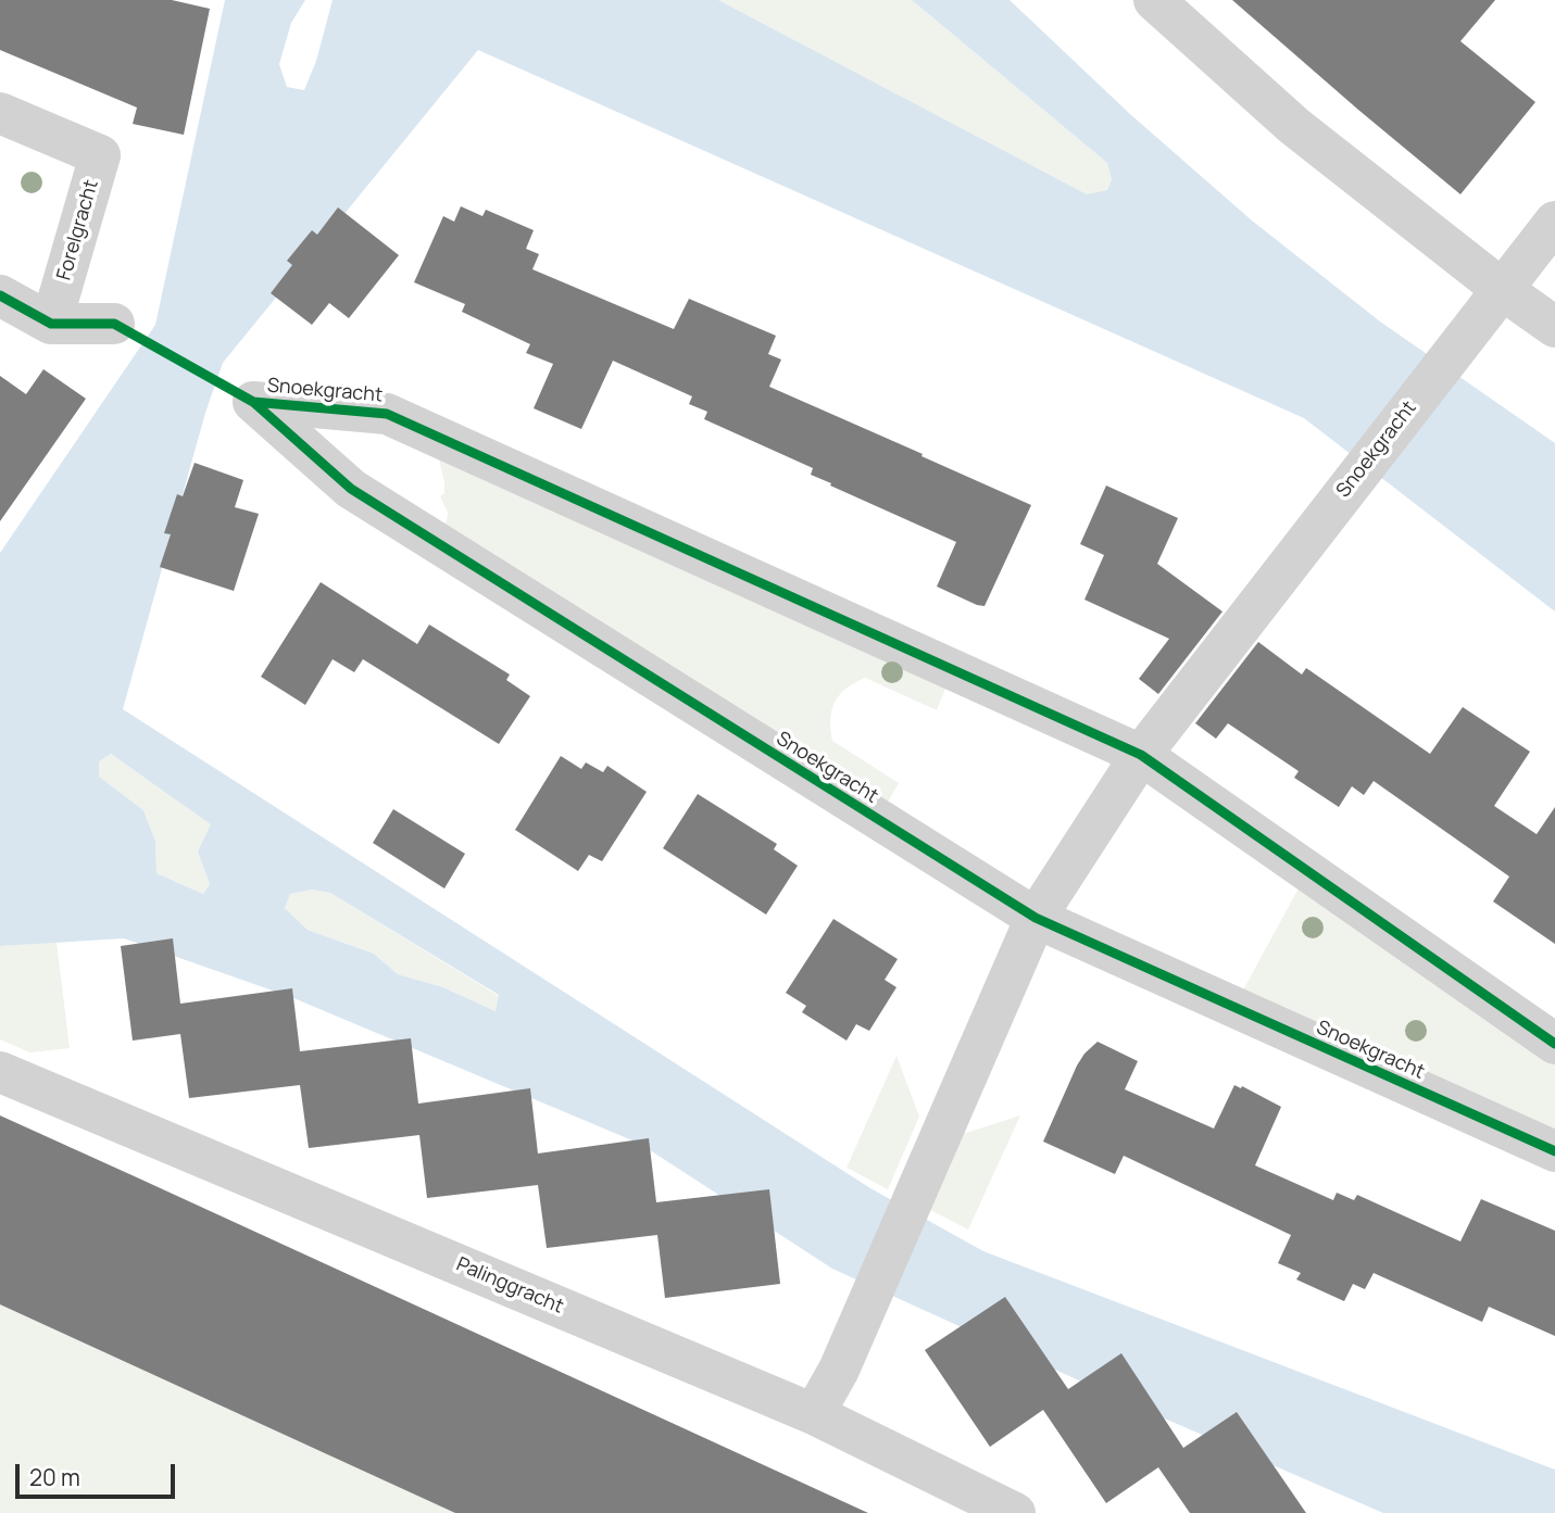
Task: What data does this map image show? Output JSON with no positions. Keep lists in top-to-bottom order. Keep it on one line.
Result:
{"streets":{"street":["Forelgracht","Snoekgracht","Palinggracht"]},"crossings":[["Snoekgracht","Palinggracht"]],"scale_bar":"20 m"}
